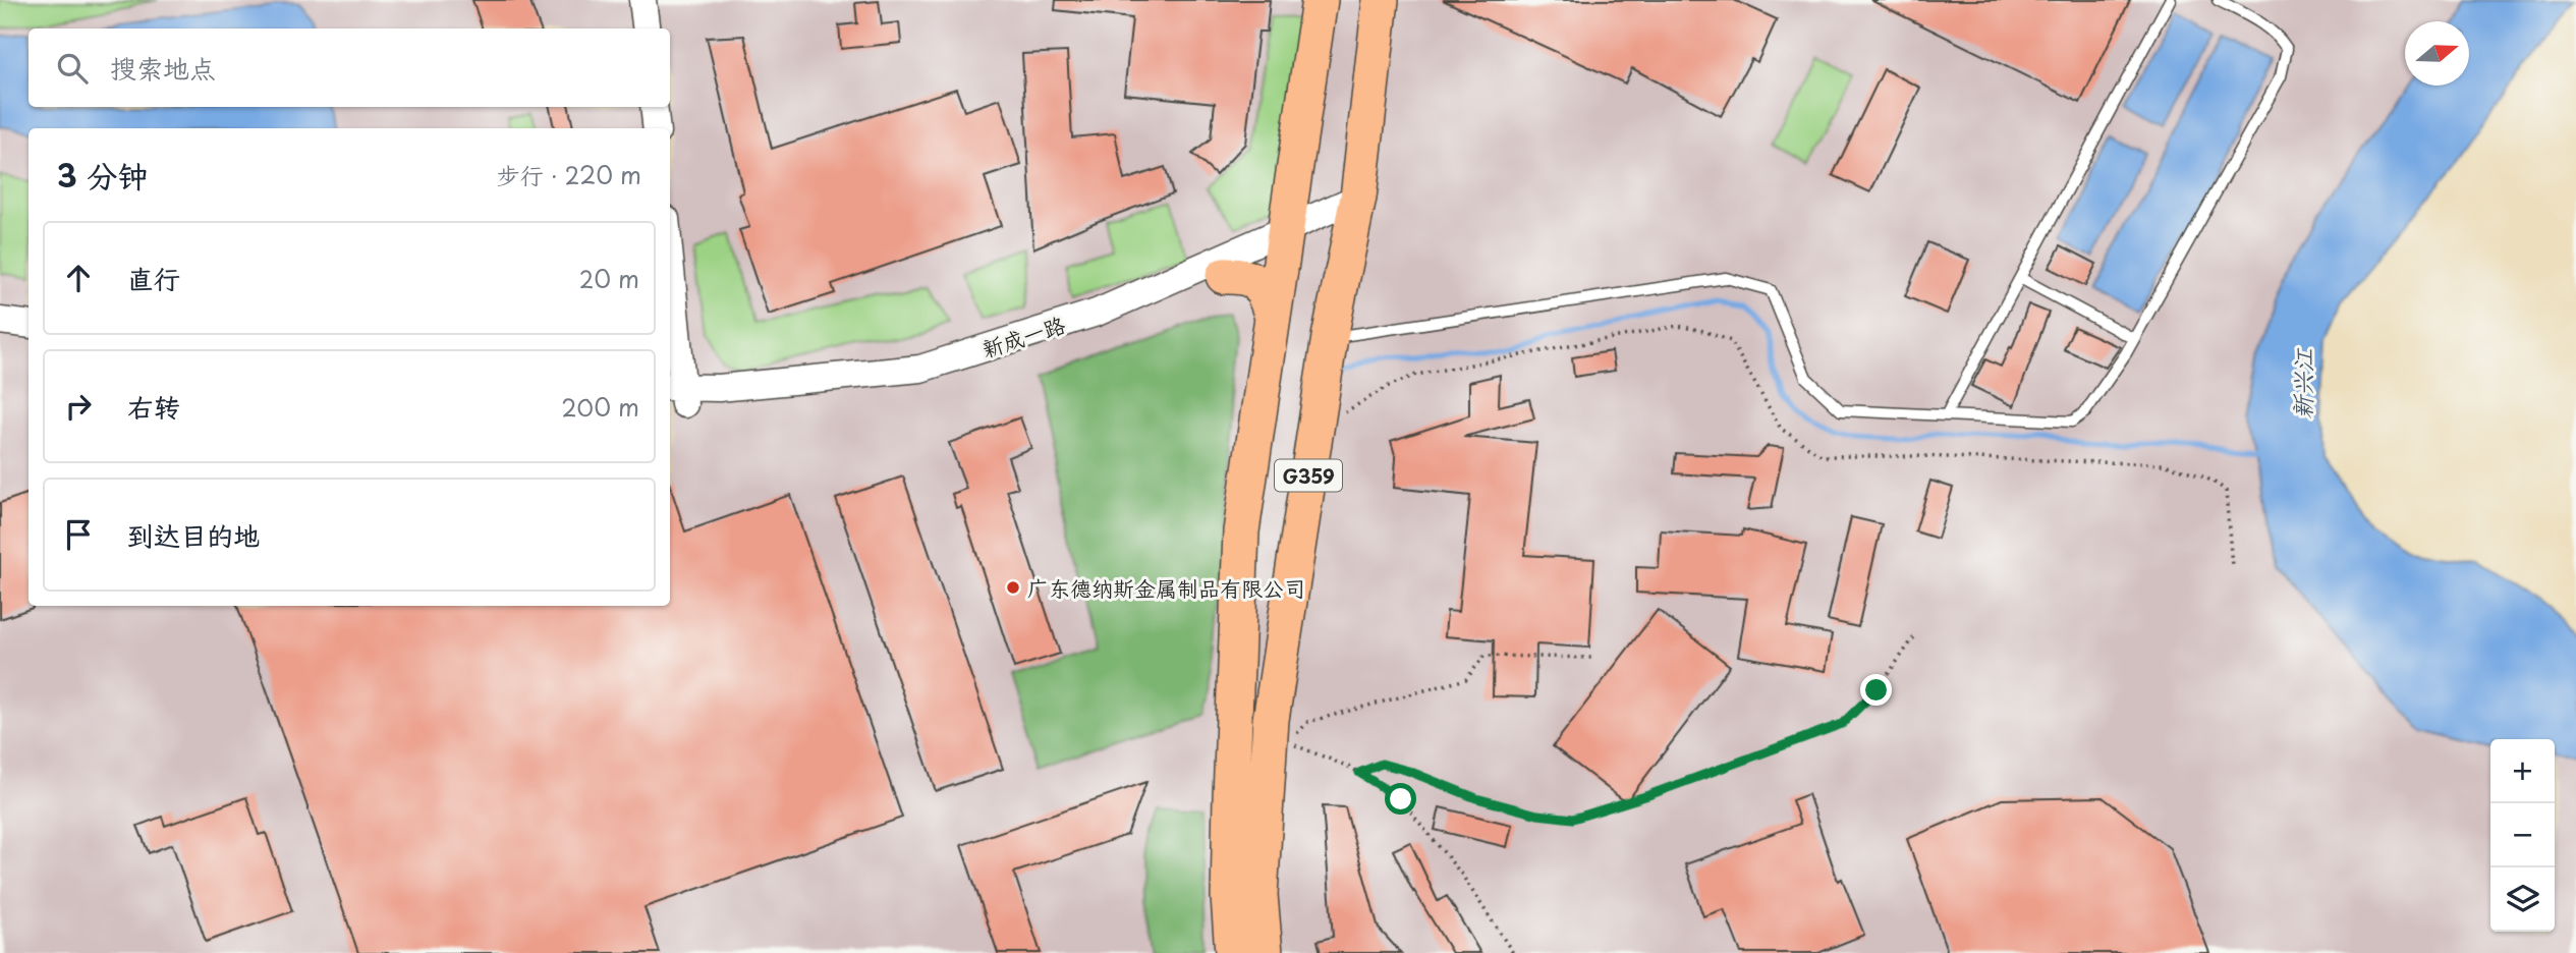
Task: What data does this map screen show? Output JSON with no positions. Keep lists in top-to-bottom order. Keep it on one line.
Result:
{"streets":{"highway":["G359"],"street":["新成一路"]},"crossings":[["新成一路","G359"]],"water":["新兴江"],"places":["广东德纳斯金属制品有限公司"],"north":"right","page":{"search":"搜索地点","heading":["3 分钟","步行 · 220 m"],"list":[["直行","20 m"],["右转","200 m"],"到达目的地"],"map_buttons":["+","−"]}}
